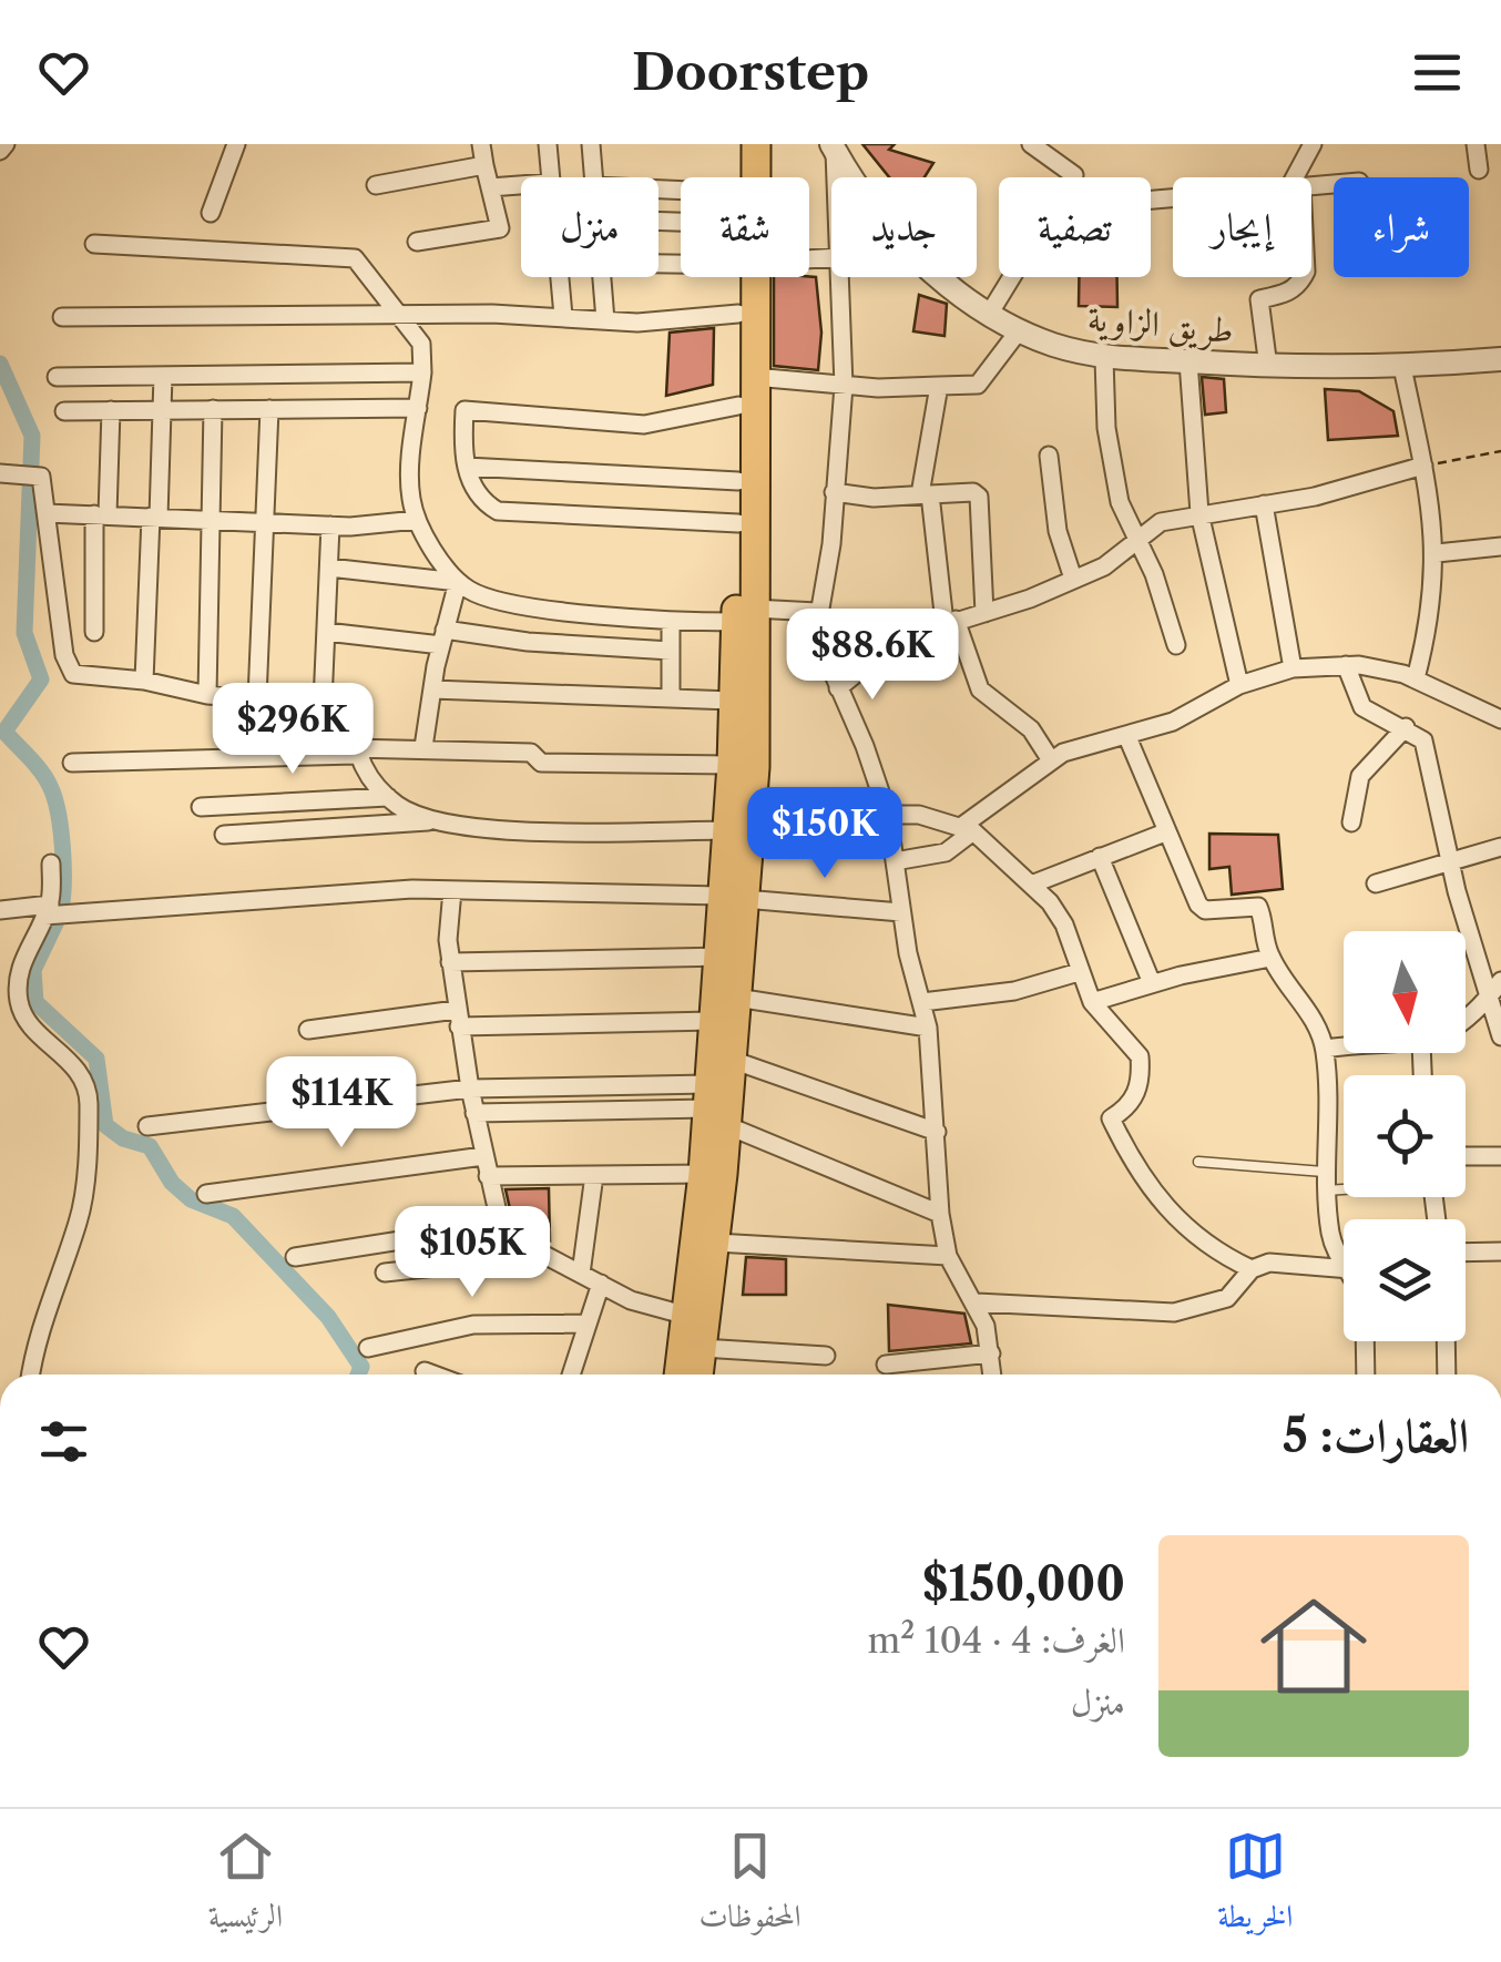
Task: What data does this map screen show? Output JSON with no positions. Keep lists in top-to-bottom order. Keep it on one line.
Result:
{"streets":{"street":["طريق الزاوية"]},"north":"bottom","page":{"header":"Doorstep","chip":["شراء","إيجار","تصفية","جديد","شقة","منزل"],"price":["$88.6K","$296K","$150K","$114K","$105K"],"heading":"العقارات: 5","list":[{"name":"$150,000","note":"الغرف: 4 · 104 m² · منزل"}],"tabs":["الخريطة","المحفوظات","الرئيسية"]}}
